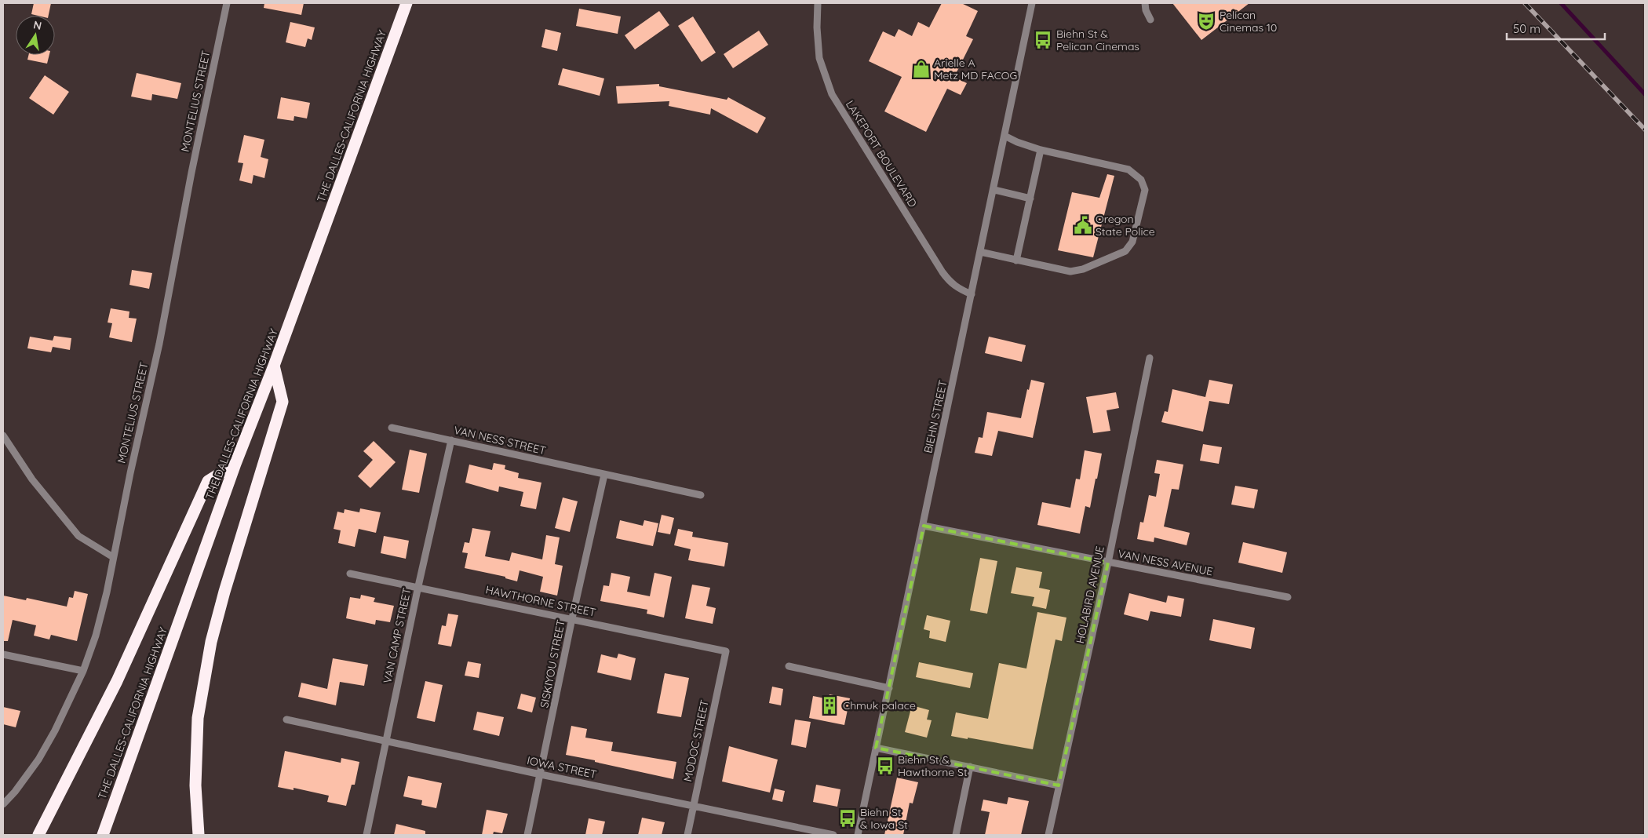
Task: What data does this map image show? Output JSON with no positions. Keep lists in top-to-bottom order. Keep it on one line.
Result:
{"streets":{"highway":["THE DALLES-CALIFORNIA HIGHWAY"],"street":["MONTELIUS STREET","LAKEPORT BOULEVARD","BIEHN STREET","VAN NESS STREET","VAN NESS AVENUE","HOLABIRD AVENUE","HAWTHORNE STREET","VAN CAMP STREET","SISKIYOU STREET","MODOC STREET","IOWA STREET"]},"crossings":[["LAKEPORT BOULEVARD","BIEHN STREET"],["BIEHN STREET","VAN NESS AVENUE"],["VAN NESS STREET","VAN CAMP STREET"],["VAN NESS STREET","SISKIYOU STREET"],["VAN NESS AVENUE","HOLABIRD AVENUE"],["HAWTHORNE STREET","VAN CAMP STREET"],["HAWTHORNE STREET","SISKIYOU STREET"],["HAWTHORNE STREET","MODOC STREET"],["VAN CAMP STREET","IOWA STREET"],["SISKIYOU STREET","IOWA STREET"],["MODOC STREET","IOWA STREET"]],"places":{"theatre":["Pelican Cinemas 10"],"bus stop":["Biehn St & Pelican Cinemas","Biehn St & Hawthorne St","Biehn St & Iowa St"],"shop":["Arielle A Metz MD FACOG"],"public building":["Oregon State Police"],"building":["Chmuk palace"]},"scale_bar":"50 m","north":"top"}
